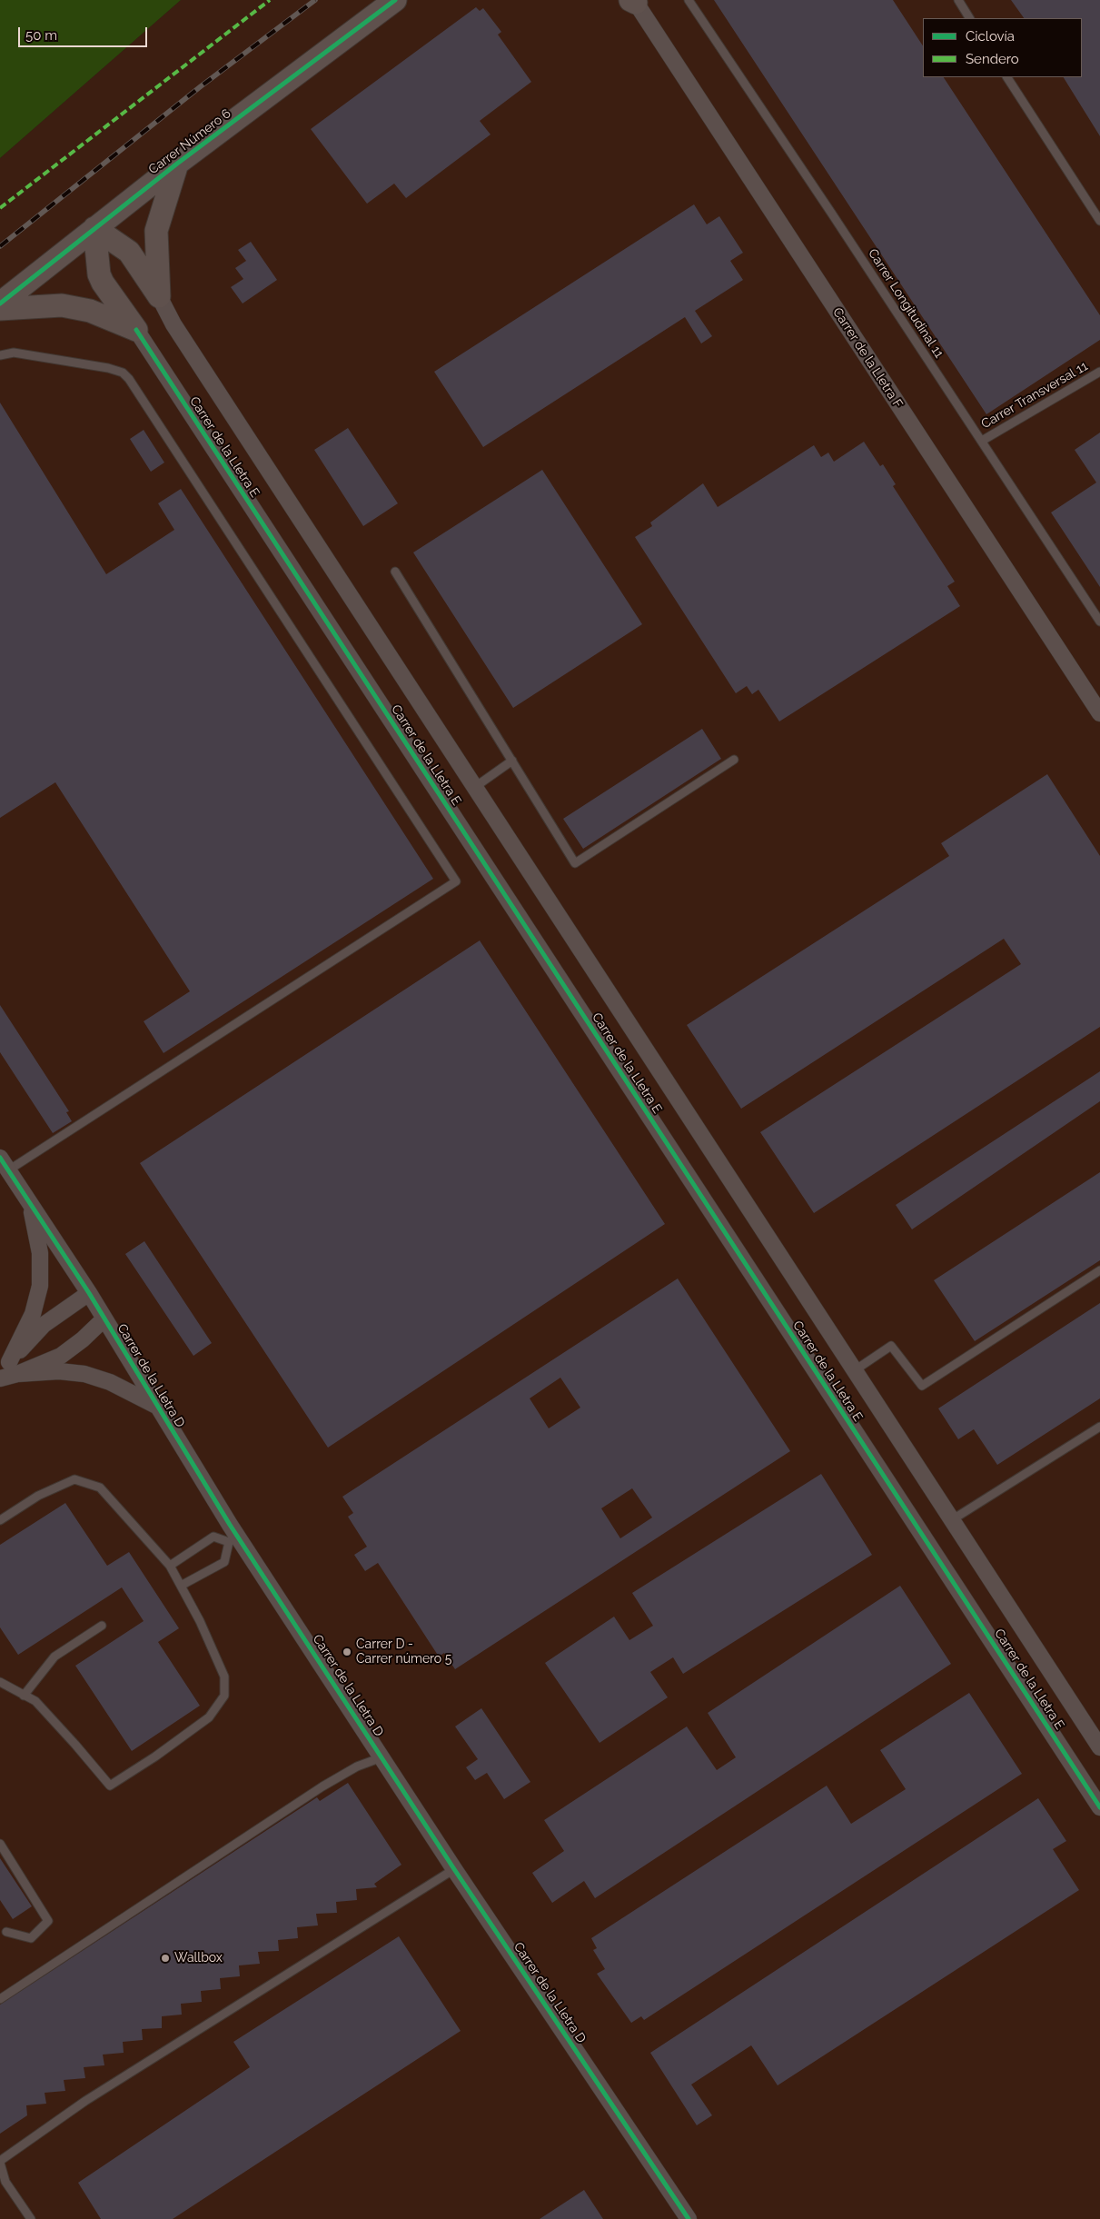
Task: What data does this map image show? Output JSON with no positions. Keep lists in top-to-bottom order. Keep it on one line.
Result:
{"streets":{"main road":["Carrer Número 6"],"street":["Carrer de la Lletra F","Carrer de la Lletra E","Carrer de la Lletra D"],"lane":["Carrer Longitudinal 11","Carrer Transversal 11"]},"crossings":[["Carrer Longitudinal 11","Carrer Transversal 11"]],"places":["Carrer D - Carrer número 5","Wallbox"],"legend":["Ciclovía","Sendero"],"scale_bar":"50 m"}
